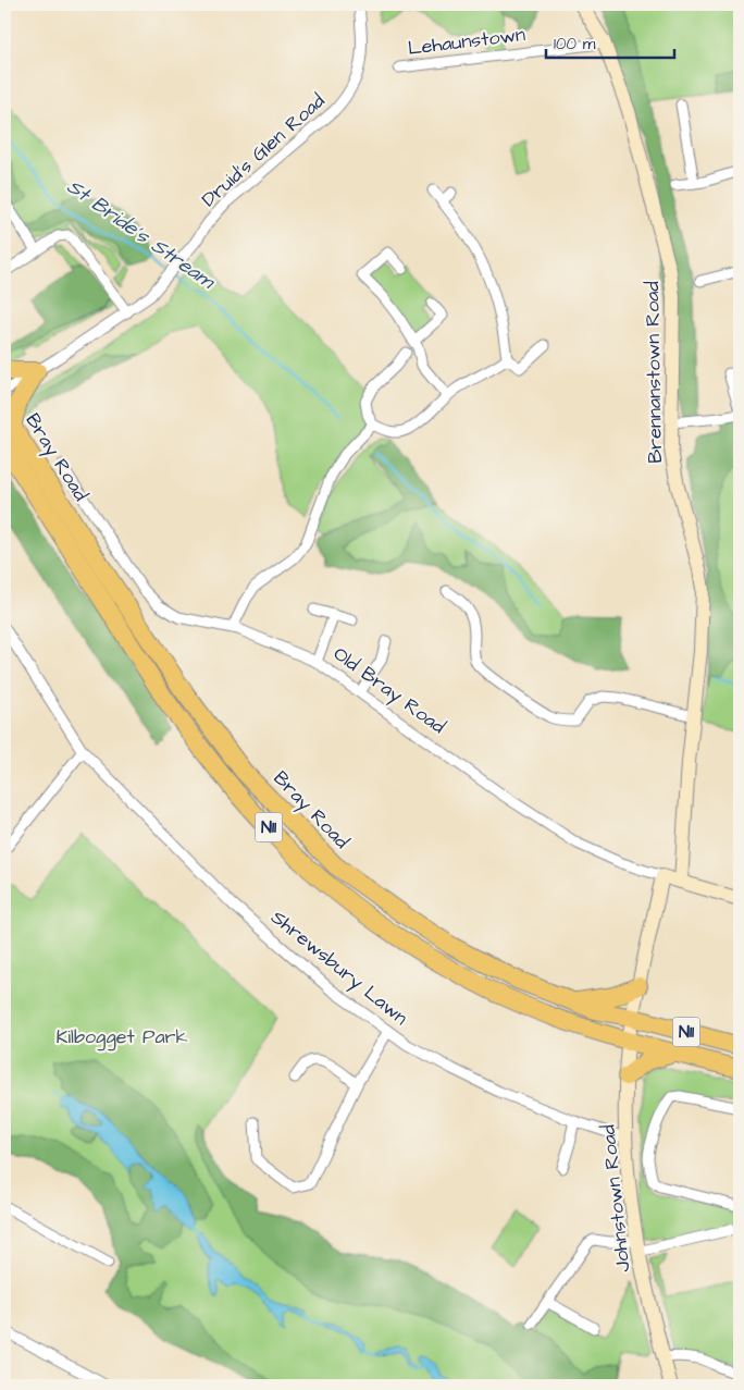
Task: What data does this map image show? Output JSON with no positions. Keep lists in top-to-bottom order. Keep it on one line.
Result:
{"streets":{"highway":["Bray Road","N11"],"street":["Lehaunstown","Druid's Glen Road","Brennanstown Road","Old Bray Road","Shrewsbury Lawn","Johnstown Road"]},"crossings":[["Lehaunstown","Brennanstown Road"],["Brennanstown Road","Old Bray Road"],["Bray Road","Johnstown Road"],["Old Bray Road","Johnstown Road"],["Shrewsbury Lawn","Johnstown Road"]],"water":["St Bride's Stream"],"parks":["Kilbogget Park"],"scale_bar":"100 m"}
